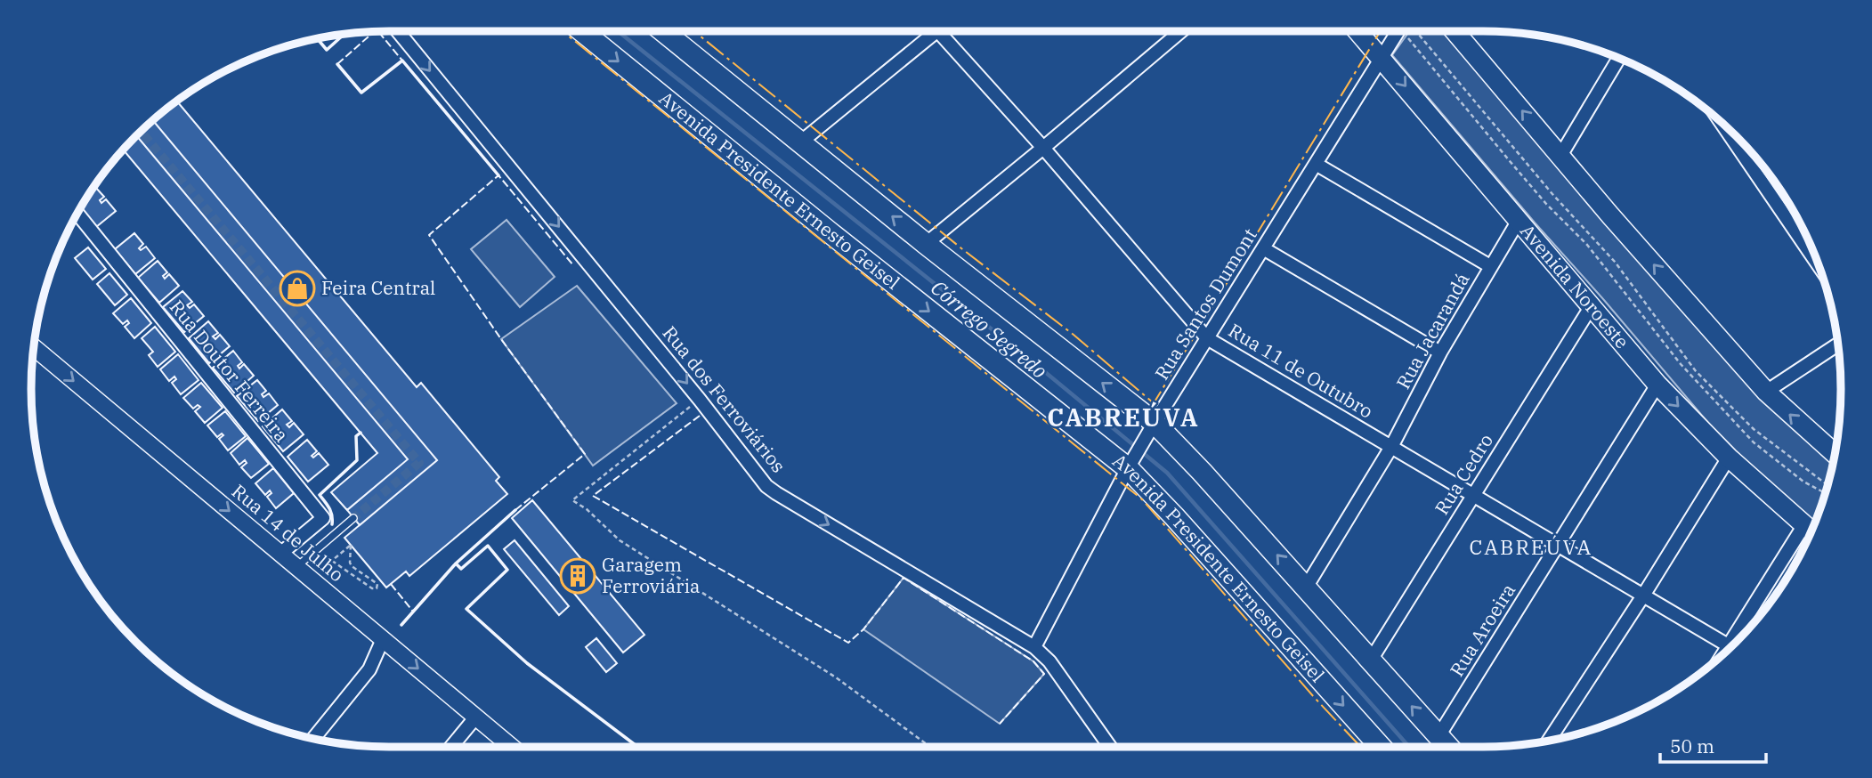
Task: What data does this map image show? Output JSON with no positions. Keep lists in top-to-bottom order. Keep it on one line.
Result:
{"streets":{"main road":["Avenida Presidente Ernesto Geisel","Avenida Noroeste"],"street":["Rua Santos Dumont","Rua Jacarandá","Rua Doutor Ferreira","Rua 11 de Outubro","Rua dos Ferroviários","Rua Cedro","Rua 14 de Julho","Rua Aroeira"]},"crossings":[["Avenida Presidente Ernesto Geisel","Rua Santos Dumont"],["Avenida Noroeste","Rua Santos Dumont"],["Avenida Noroeste","Rua Jacarandá"],["Avenida Noroeste","Rua Cedro"],["Avenida Noroeste","Rua Aroeira"],["Rua Santos Dumont","Rua 11 de Outubro"],["Rua Santos Dumont","Rua dos Ferroviários"],["Rua Jacarandá","Rua 11 de Outubro"],["Rua Doutor Ferreira","Rua 14 de Julho"],["Rua 11 de Outubro","Rua Cedro"],["Rua 11 de Outubro","Rua Aroeira"]],"one_way":["Rua dos Ferroviários","Rua 14 de Julho"],"districts":["CABREÚVA","CABREÚVA"],"water":["Córrego Segredo"],"places":{"shop":["Feira Central"],"building":["Garagem Ferroviária"]},"scale_bar":"50 m"}
